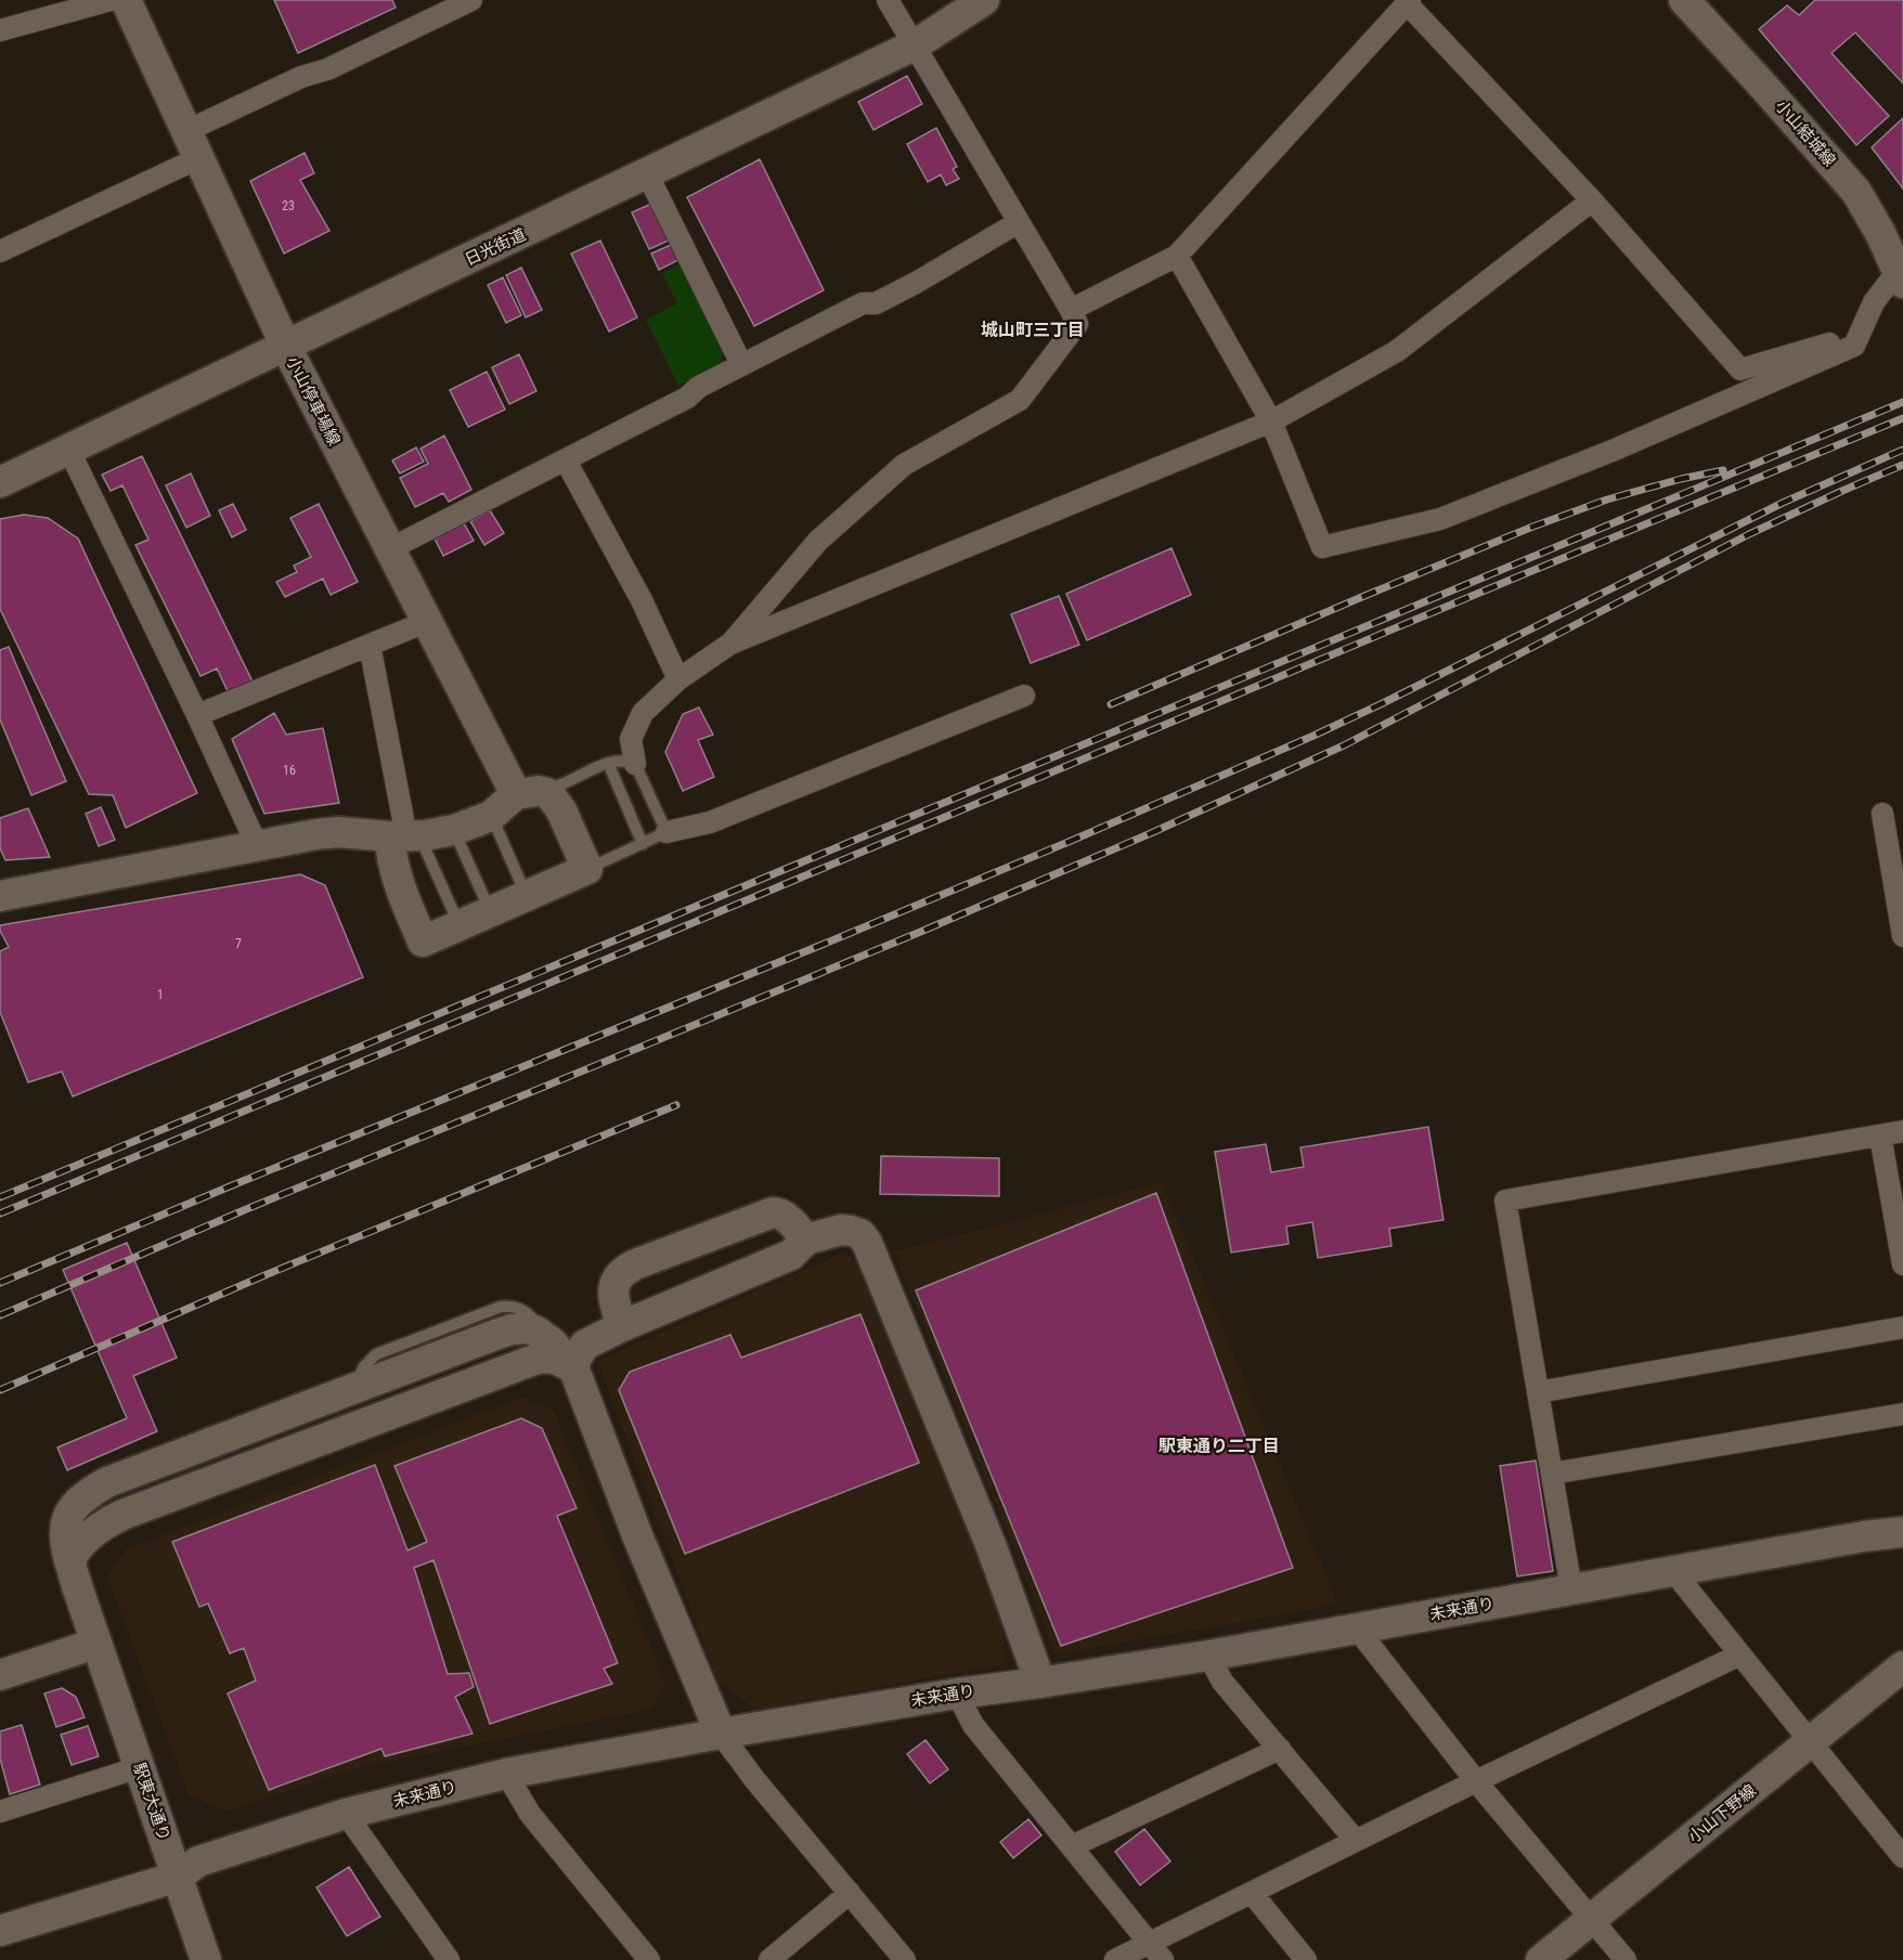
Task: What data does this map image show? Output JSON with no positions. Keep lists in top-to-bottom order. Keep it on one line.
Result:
{"streets":{"street":["小山結城線","日光街道","小山停車場線","未来通り","駅東大通り","小山下野線"]},"crossings":[["日光街道","小山停車場線"],["未来通り","駅東大通り"]],"districts":["城山町三丁目","駅東通り二丁目"],"house_numbers":["23","16","7","1"]}
